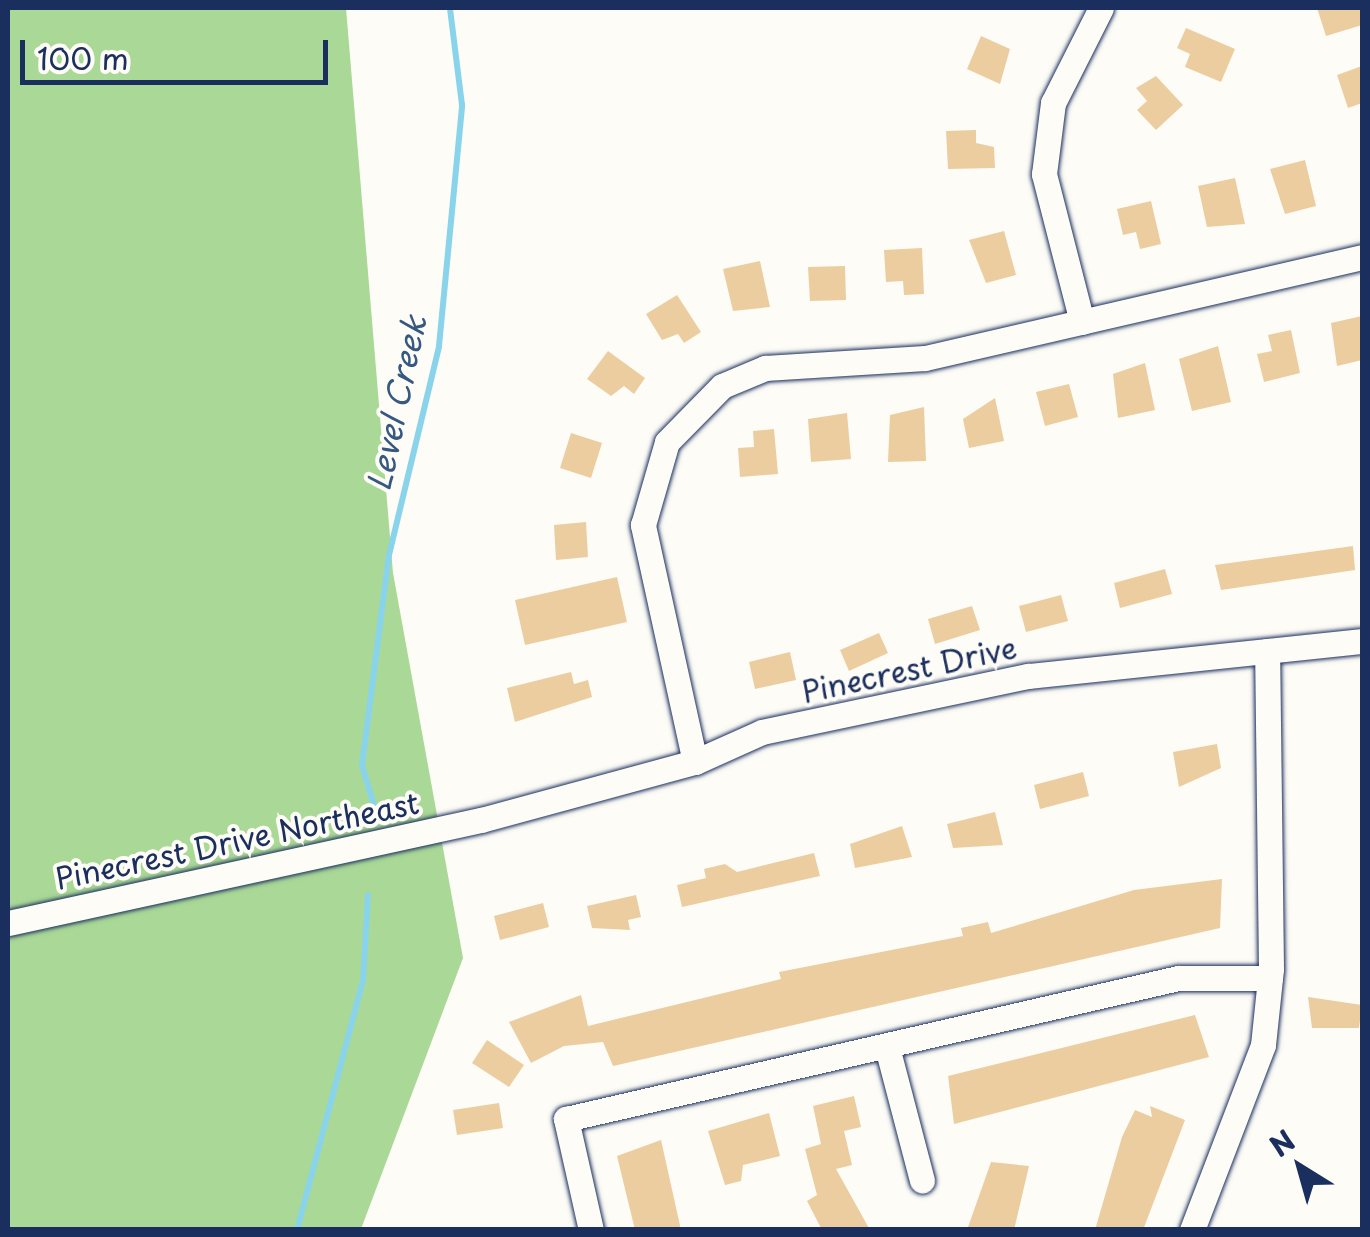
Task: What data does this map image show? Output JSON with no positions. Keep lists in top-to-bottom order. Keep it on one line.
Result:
{"streets":{"street":["Pinecrest Drive","Pinecrest Drive Northeast"]},"crossings":[["Pinecrest Drive","Pinecrest Drive Northeast"]],"water":["Level Creek"],"scale_bar":"100 m","north":"top left"}
